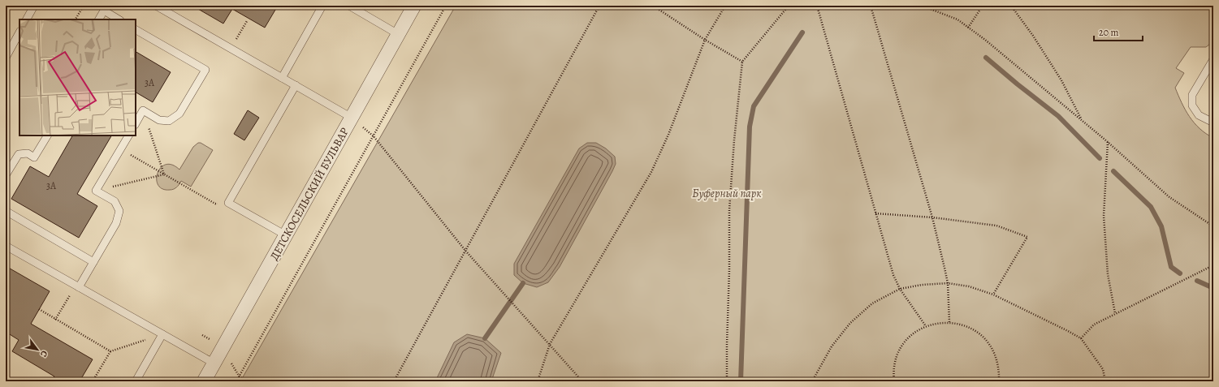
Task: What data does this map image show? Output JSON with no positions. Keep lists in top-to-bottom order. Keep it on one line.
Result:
{"streets":{"street":["ДЕТСКОСЕЛЬСКИЙ БУЛЬВАР"]},"parks":["Буферный парк"],"house_numbers":["3А","3А"],"scale_bar":"20 m","north":"bottom right"}
